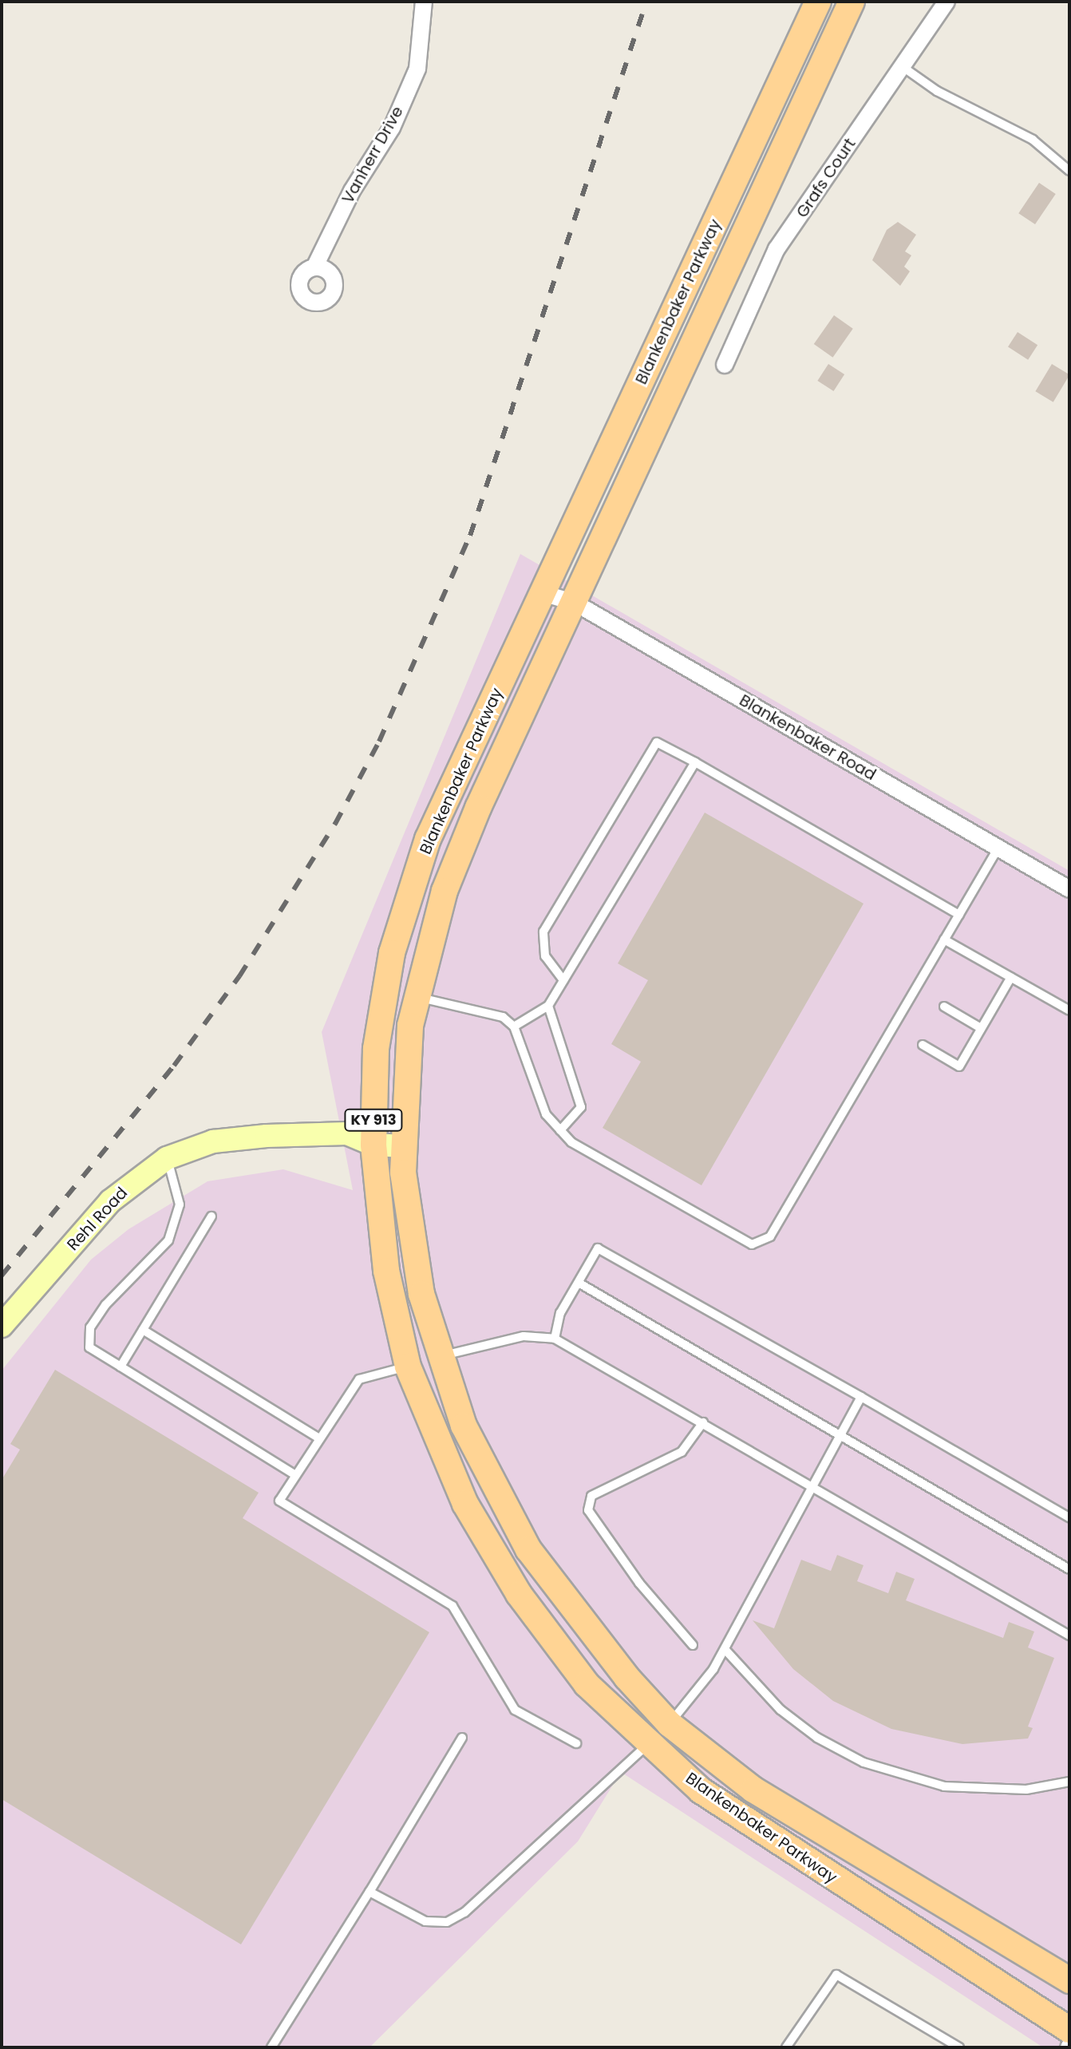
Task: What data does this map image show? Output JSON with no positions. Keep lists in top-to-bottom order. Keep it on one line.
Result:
{"streets":{"main road":["Blankenbaker Parkway","KY 913"],"street":["Vanherr Drive","Grafs Court","Blankenbaker Road","Rehl Road"]},"crossings":[["Blankenbaker Parkway","Blankenbaker Road"],["Blankenbaker Parkway","Rehl Road"]]}
